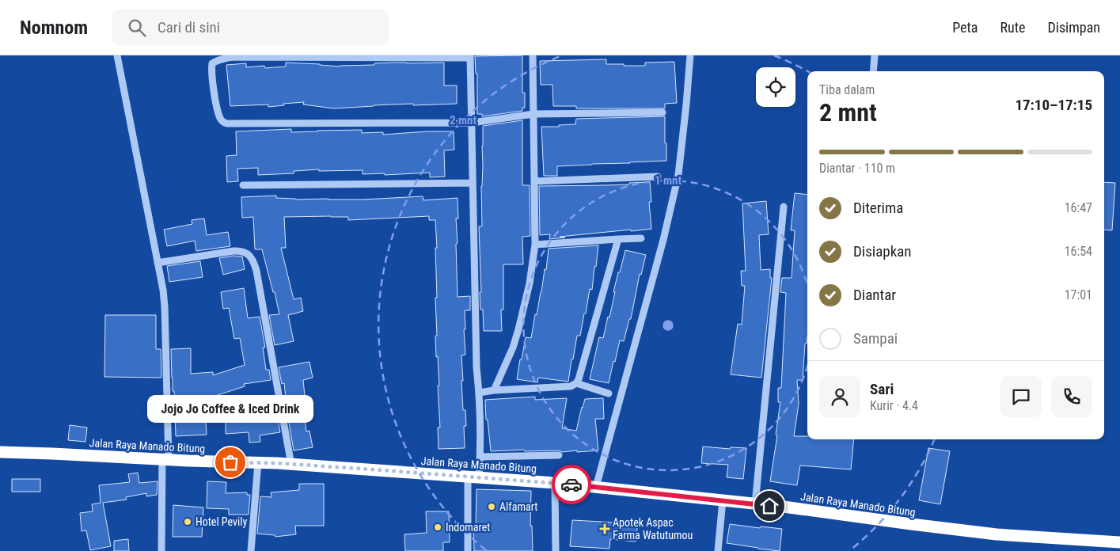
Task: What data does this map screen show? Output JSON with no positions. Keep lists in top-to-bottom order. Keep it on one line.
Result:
{"streets":{"highway":["Jalan Raya Manado Bitung"]},"places":{"other":["Jojo Jo Coffee & Iced Drink","Alfamart","Hotel Pevily","Indomaret"],"health":["Apotek Aspac Farma Watutumou"]},"page":{"header":"Nomnom","search":"Cari di sini","nav":["Peta","Rute","Disimpan"],"heading":["2 mnt","Tiba dalam","17:10–17:15"],"panel":["Sari","Kurir · 4.4"],"bar":"Diantar · 110 m","list":[["Diterima","16:47"],["Disiapkan","16:54"],["Diantar","17:01"],"Sampai"],"bubble":"Jojo Jo Coffee & Iced Drink"},"rings":["2 mnt","1 mnt"]}
